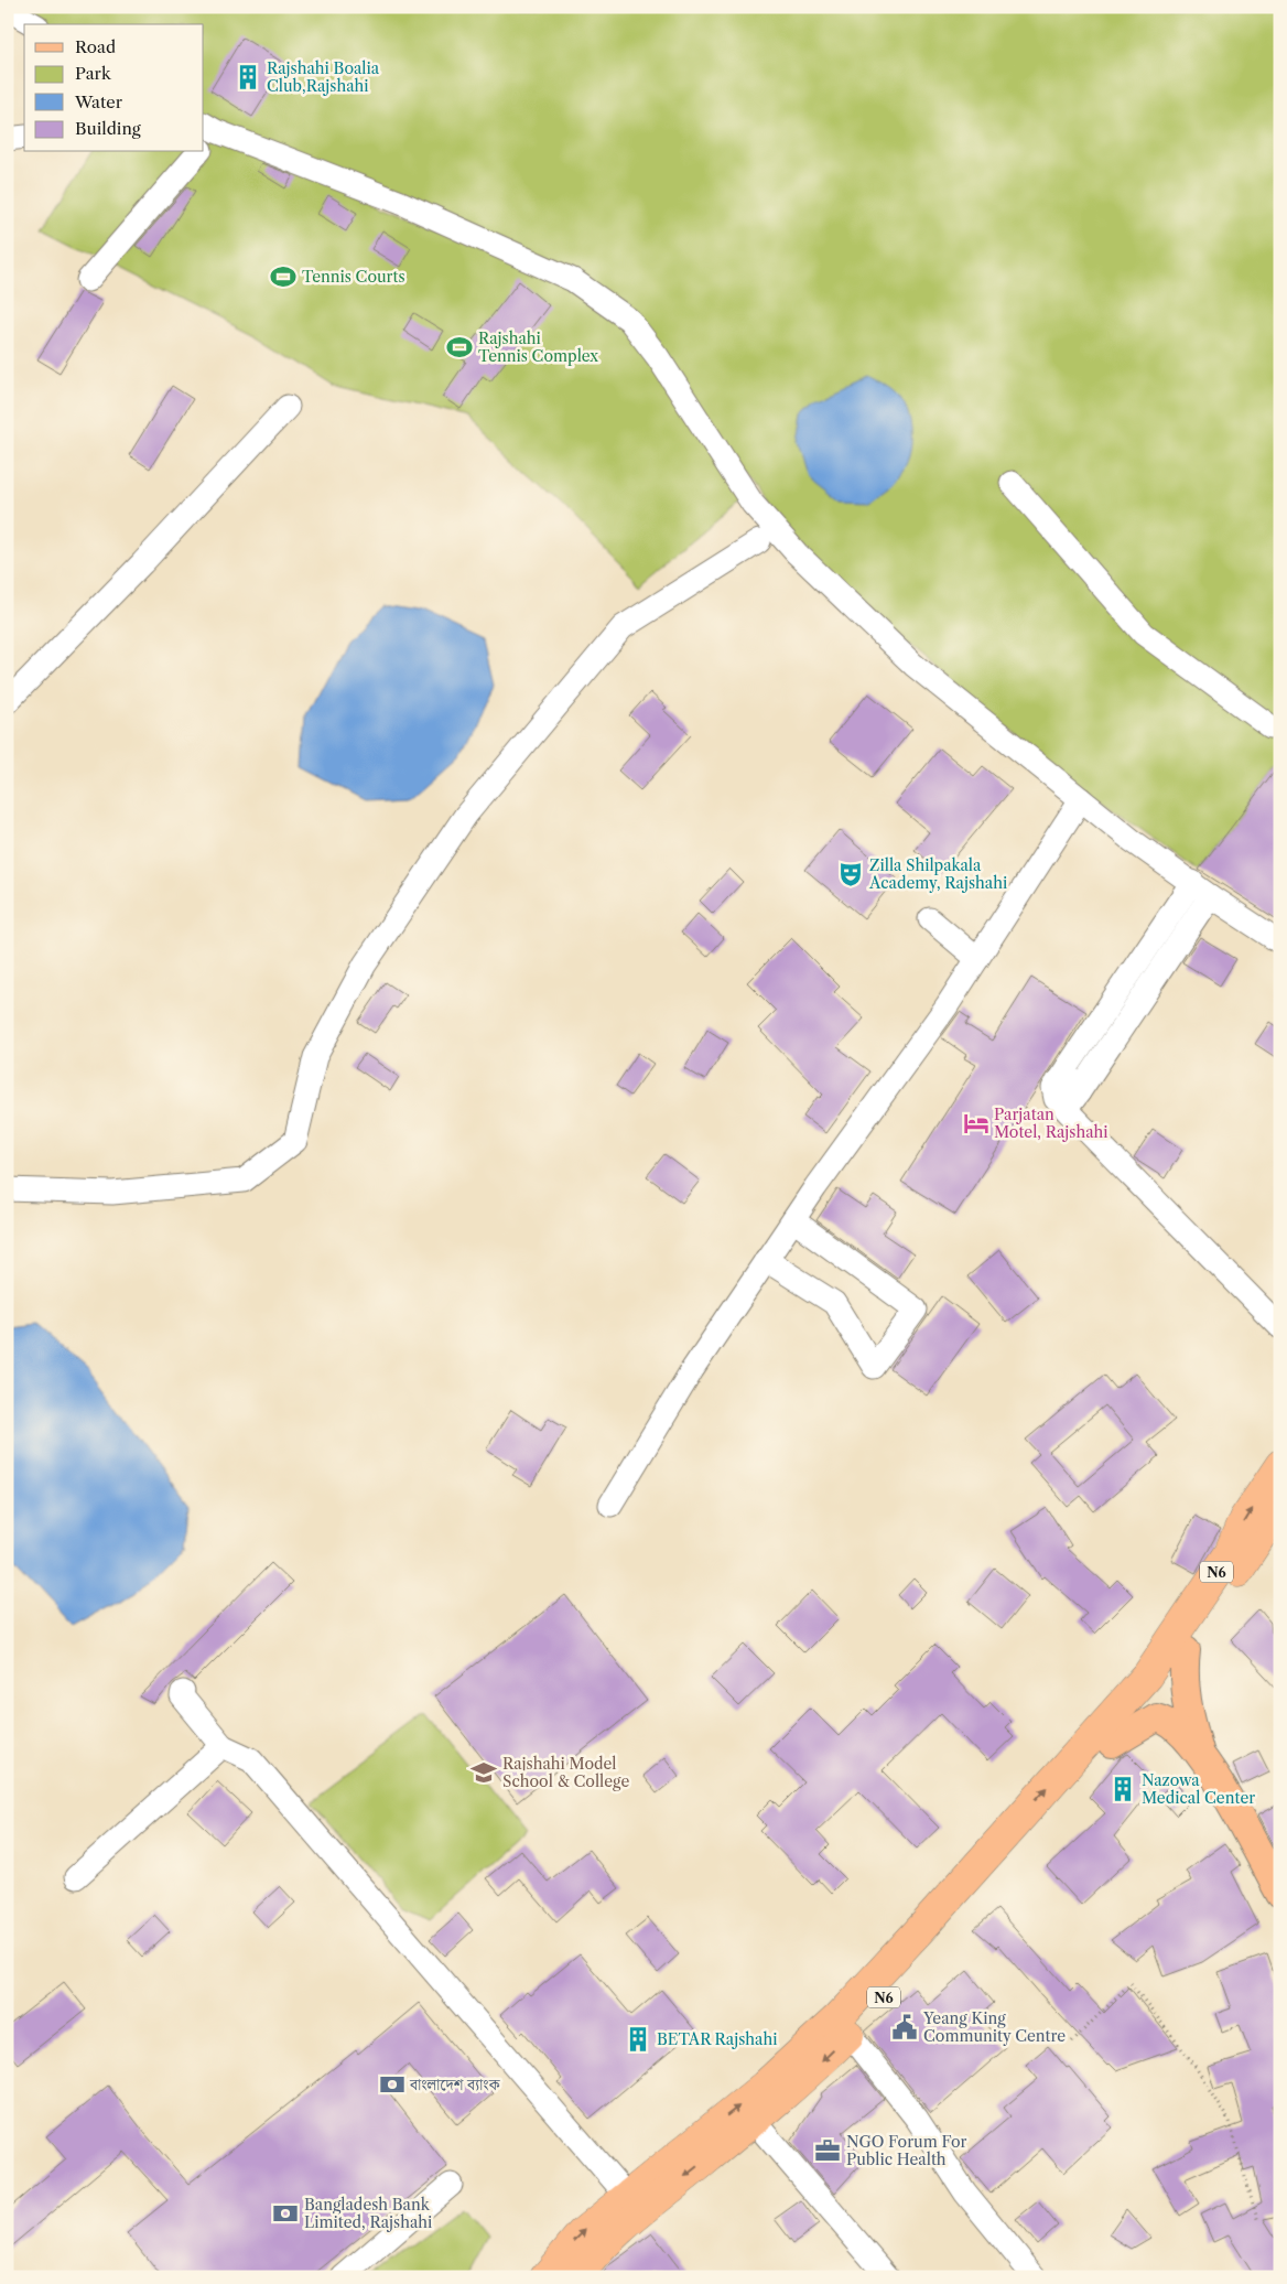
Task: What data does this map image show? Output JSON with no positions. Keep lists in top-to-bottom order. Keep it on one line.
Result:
{"streets":{"highway":["N6"]},"places":{"building":["Rajshahi Boalia Club,Rajshahi","Nazowa Medical Center","BETAR Rajshahi"],"sports":["Tennis Courts","Rajshahi Tennis Complex"],"theatre":["Zilla Shilpakala Academy, Rajshahi"],"hotel":["Parjatan Motel, Rajshahi"],"school or university":["Rajshahi Model School & College"],"public building":["Yeang King Community Centre"],"bank":["বাংলাদেশ ব্যাংক","Bangladesh Bank Limited, Rajshahi"],"office":["NGO Forum For Public Health"]},"legend":["Road","Park","Water","Building"]}
